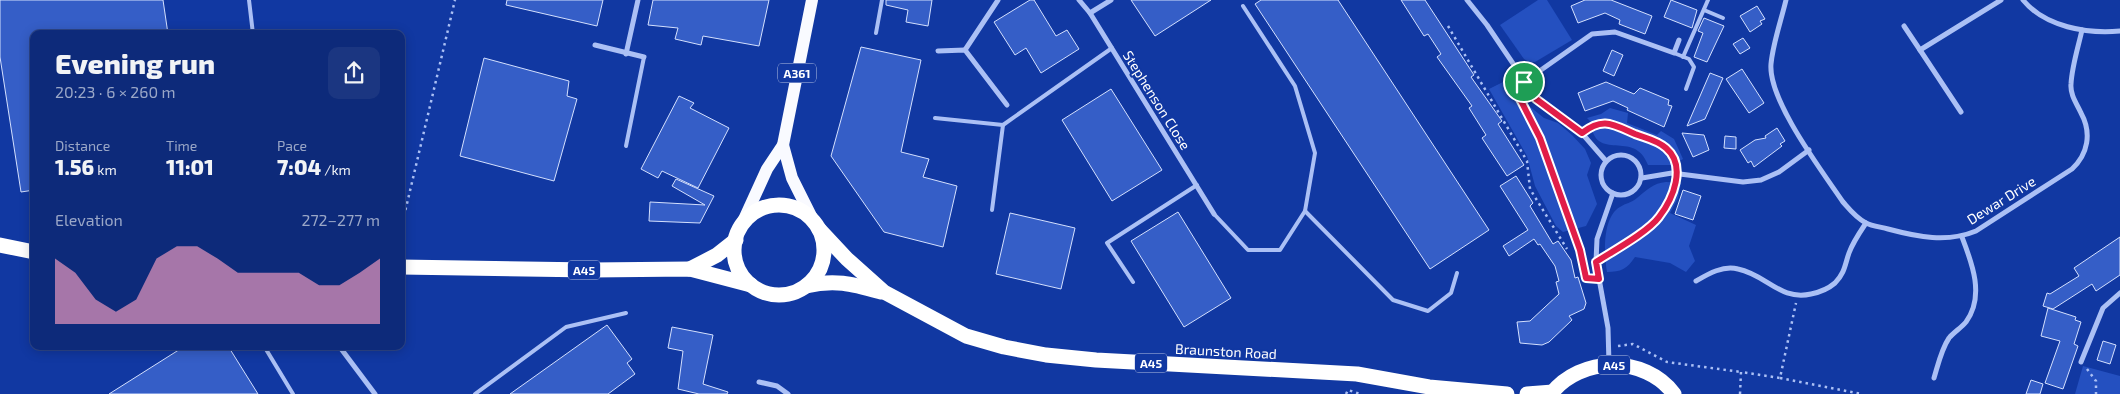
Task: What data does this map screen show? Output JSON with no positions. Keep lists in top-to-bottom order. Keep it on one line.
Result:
{"streets":{"highway":["A45","Braunston Road"],"main road":["A361"],"street":["Stephenson Close","Dewar Drive"]},"crossings":[["A361","A45"],["A361","Braunston Road"],["A45","Braunston Road"]],"page":{"heading":["Evening run","20:23 · 6 × 260 m"],"stats":[["Distance","1.56 km"],["Time","11:01"],["Pace","7:04 /km"]],"chart":["Elevation","272–277 m"]}}
